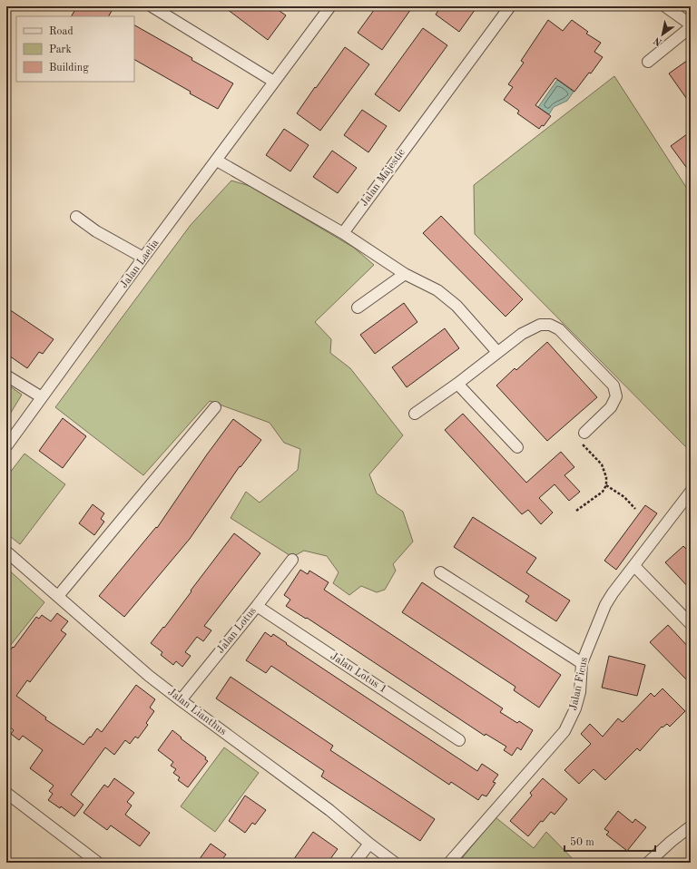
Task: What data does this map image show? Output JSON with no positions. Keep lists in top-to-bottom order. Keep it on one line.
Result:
{"streets":{"street":["Jalan Majestic","Jalan Laelia","Jalan Lotus","Jalan Lotus 1","Jalan Ficus","Jalan Lianthus"]},"crossings":[["Jalan Lotus","Jalan Lotus 1"],["Jalan Lotus","Jalan Lianthus"]],"legend":["Road","Park","Building"],"scale_bar":"50 m","north":"bottom left"}
